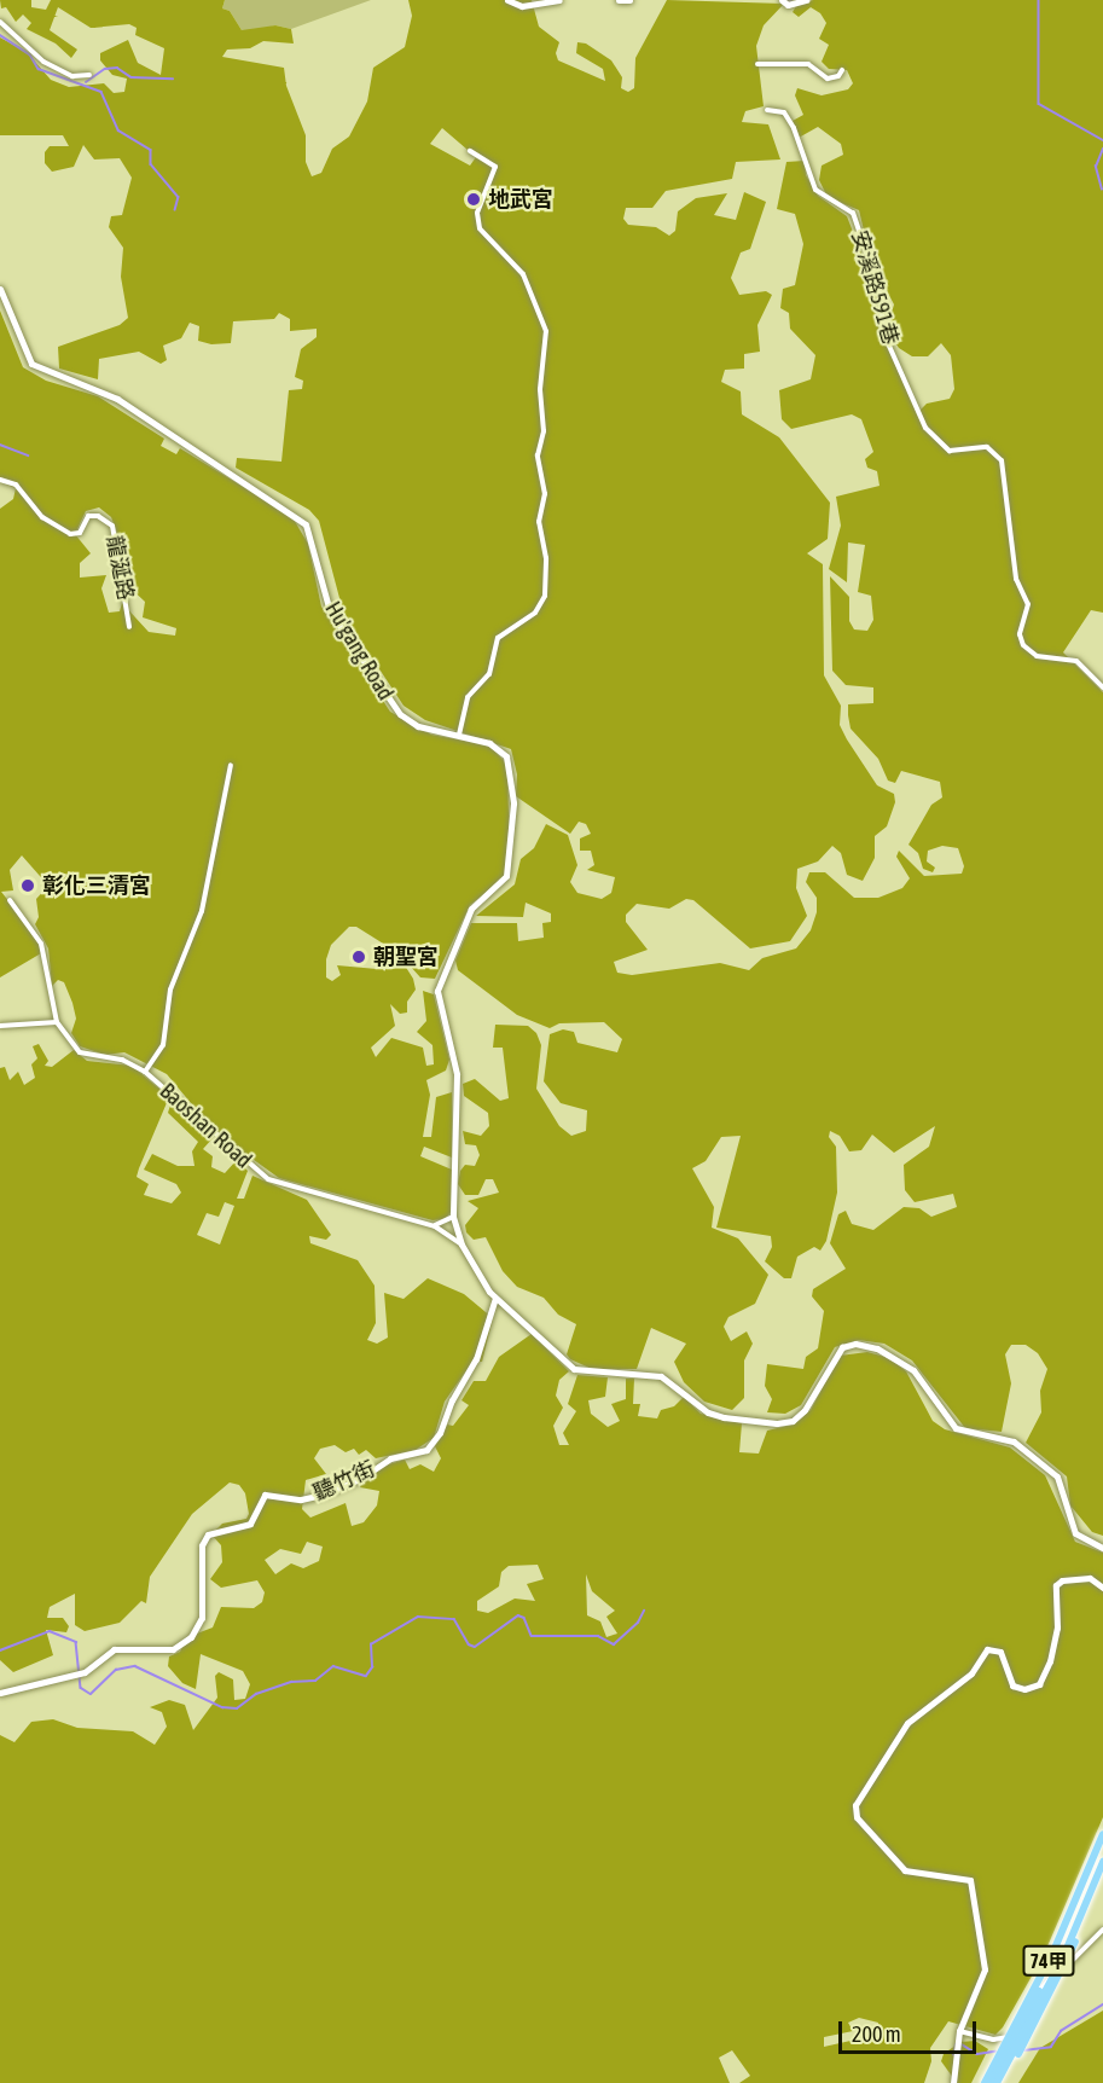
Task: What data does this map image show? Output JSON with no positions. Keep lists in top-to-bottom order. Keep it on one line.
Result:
{"streets":{"main road":["Hu'gang Road","聽竹街","74甲"],"street":["安溪路591巷","龍涎路","Baoshan Road"]},"places":["地武宮","彰化三清宮","朝聖宮"],"scale_bar":"200 m"}
